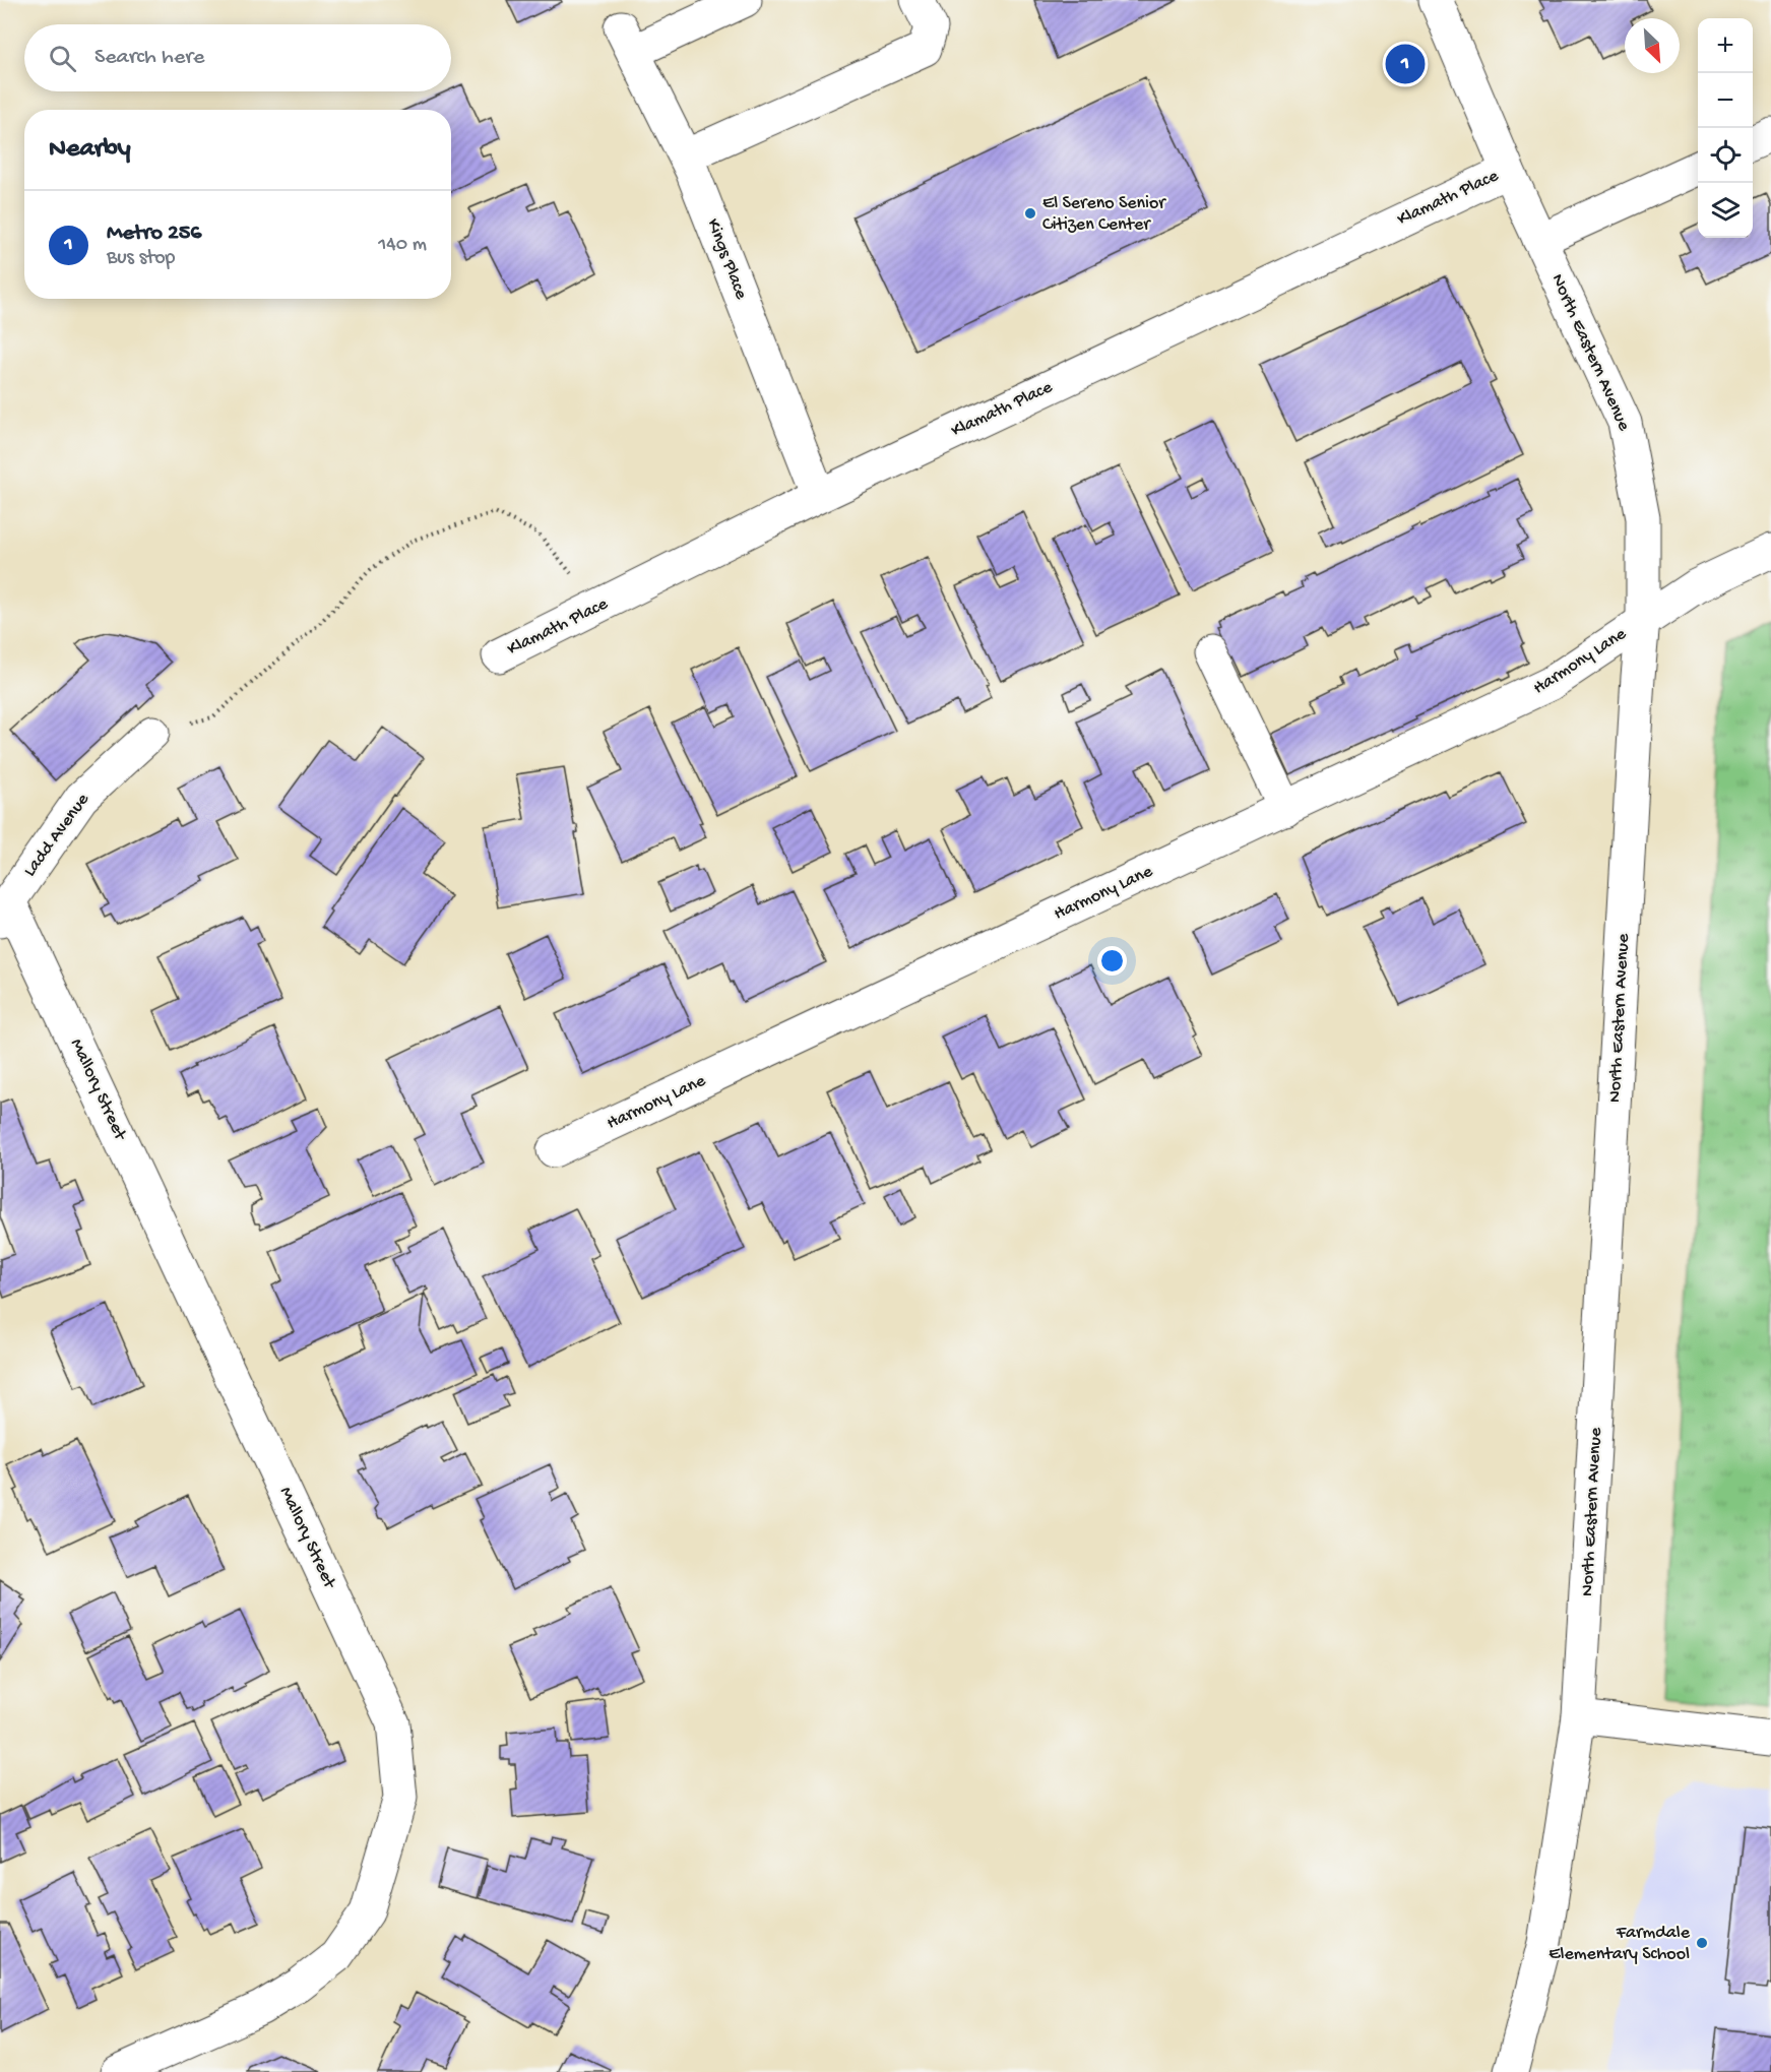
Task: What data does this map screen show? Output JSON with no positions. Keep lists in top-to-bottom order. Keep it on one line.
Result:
{"streets":{"street":["Klamath Place","Kings Place","North Eastern Avenue","Harmony Lane","Ladd Avenue","Mallory Street"]},"crossings":[["Klamath Place","Kings Place"],["Klamath Place","North Eastern Avenue"],["North Eastern Avenue","Harmony Lane"],["Ladd Avenue","Mallory Street"]],"places":["El Sereno Senior Citizen Center","Farmdale Elementary School"],"north":"bottom right","page":{"map_buttons":["+","−"],"search":"Search here","pins":"1","heading":"Nearby","list":[{"mark":"1","name":"Metro 256","note":"Bus stop","value":"140 m"}]}}
